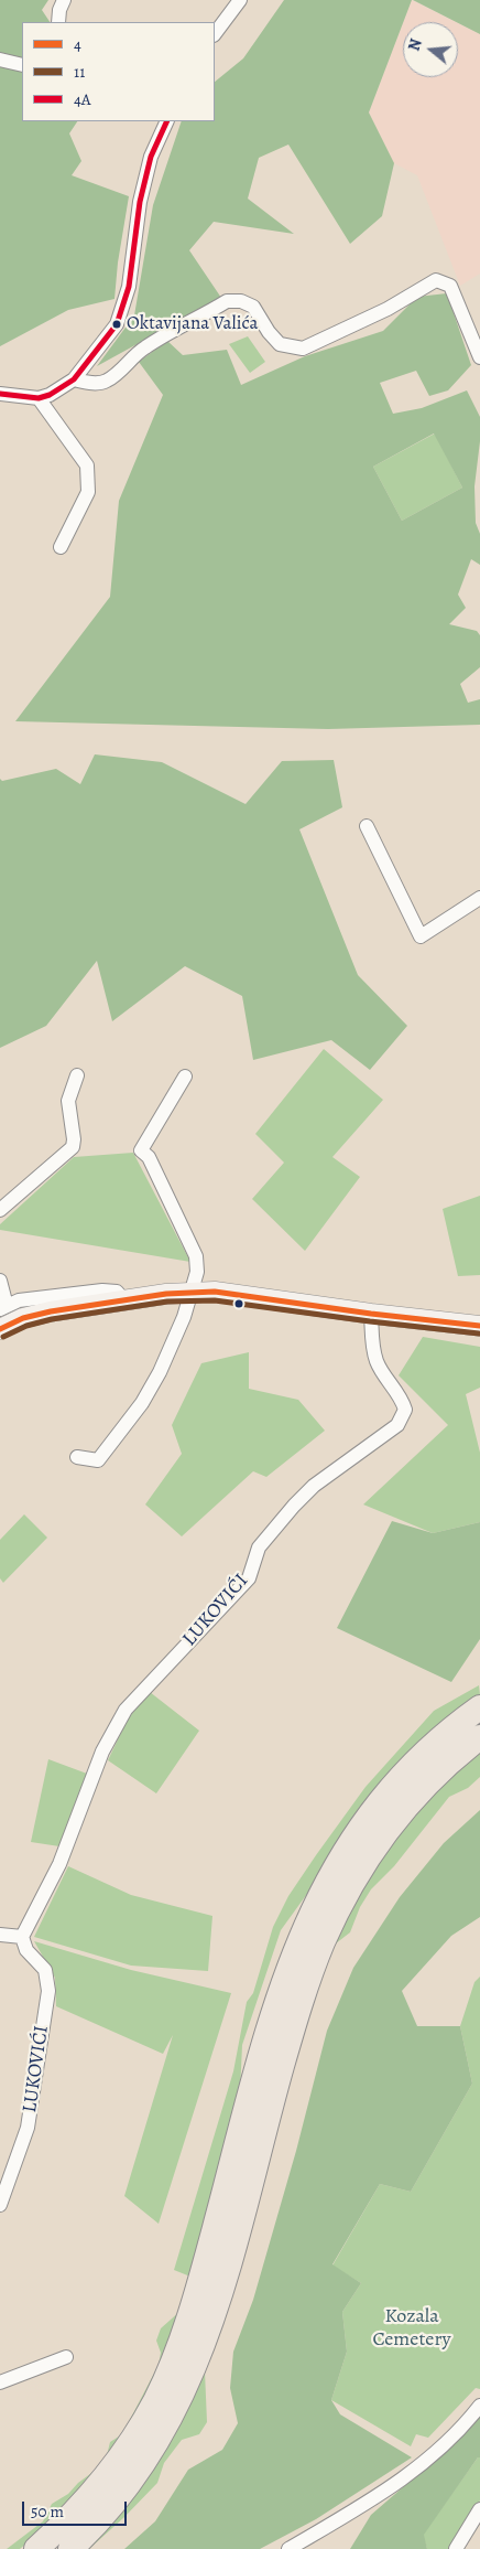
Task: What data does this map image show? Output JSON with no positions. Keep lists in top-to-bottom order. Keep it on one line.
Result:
{"streets":{"street":["LUKOVIĆI"]},"parks":["Kozala Cemetery"],"places":["Oktavijana Valića"],"lines":["transit line 4A","transit line 4","transit line 11"],"legend":["4","11","4A"],"scale_bar":"50 m","north":"left"}
